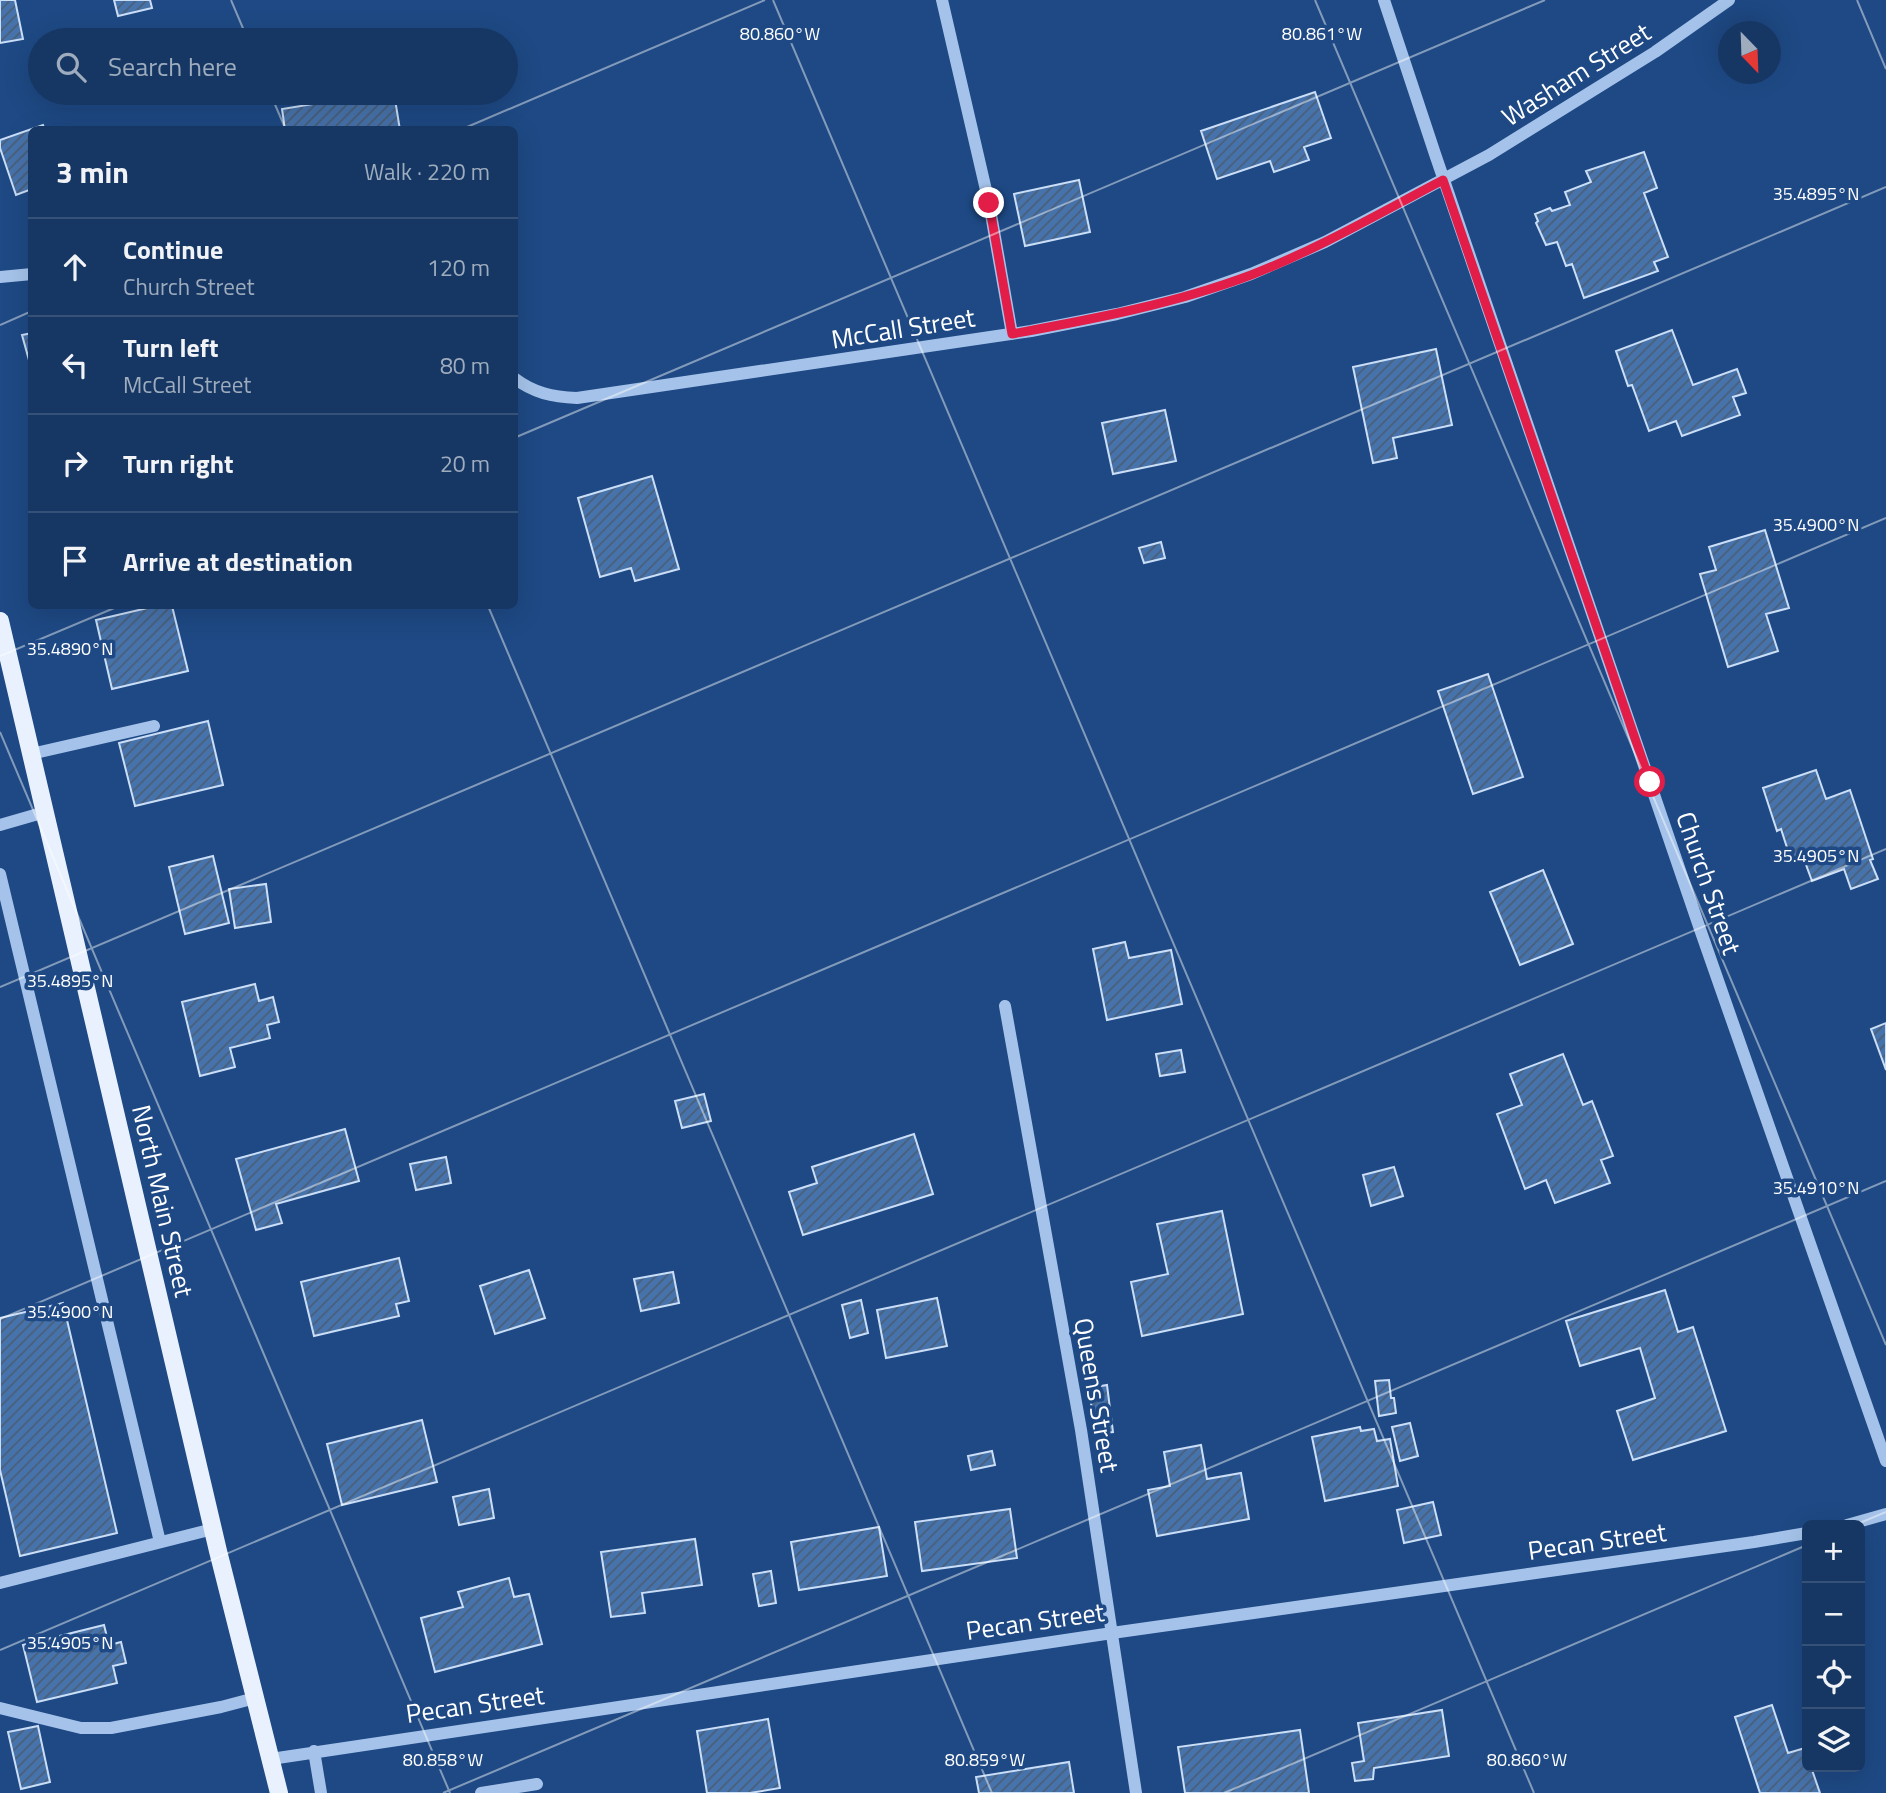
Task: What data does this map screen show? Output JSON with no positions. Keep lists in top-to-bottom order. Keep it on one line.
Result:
{"streets":{"main road":["North Main Street"],"street":["Washam Street","McCall Street","Church Street","Queens Street","Pecan Street"]},"crossings":[["Washam Street","McCall Street"],["Washam Street","Church Street"],["McCall Street","Church Street"],["North Main Street","Pecan Street"],["Queens Street","Pecan Street"]],"north":"bottom right","page":{"search":"Search here","heading":["3 min","Walk · 220 m"],"list":[["Continue","Church Street","120 m"],["Turn left","McCall Street","80 m"],["Turn right","20 m"],"Arrive at destination"],"map_buttons":["+","−"]},"coordinates":["80.860°W","80.861°W","35.4895°N","35.4900°N","35.4890°N","35.4905°N","35.4910°N","80.858°W","80.859°W"]}
